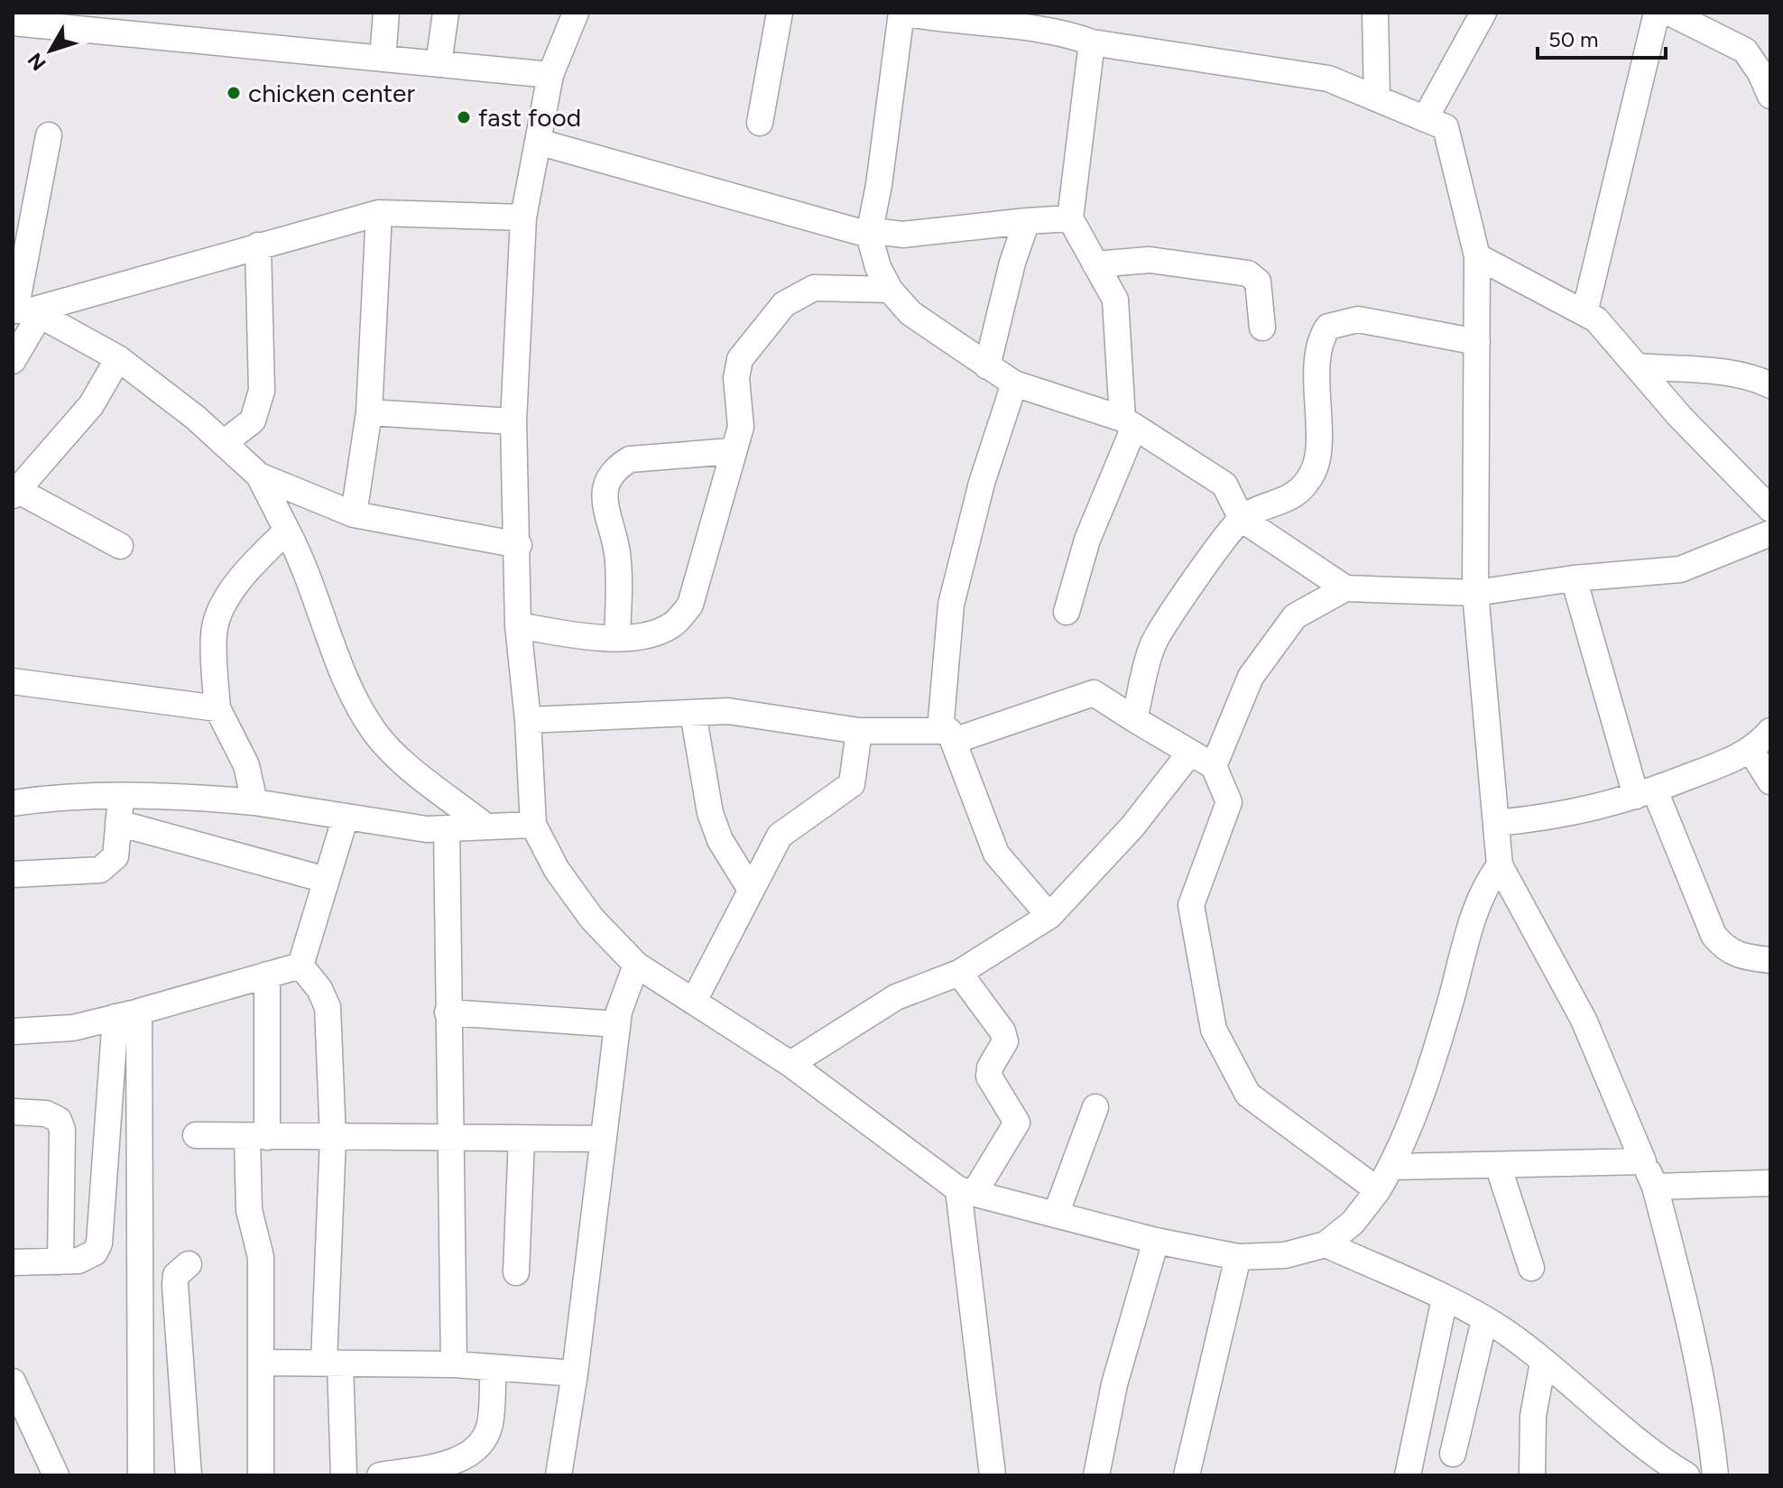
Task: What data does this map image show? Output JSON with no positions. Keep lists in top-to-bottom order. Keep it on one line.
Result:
{"places":["chicken center","fast food"],"scale_bar":"50 m","north":"bottom left"}
